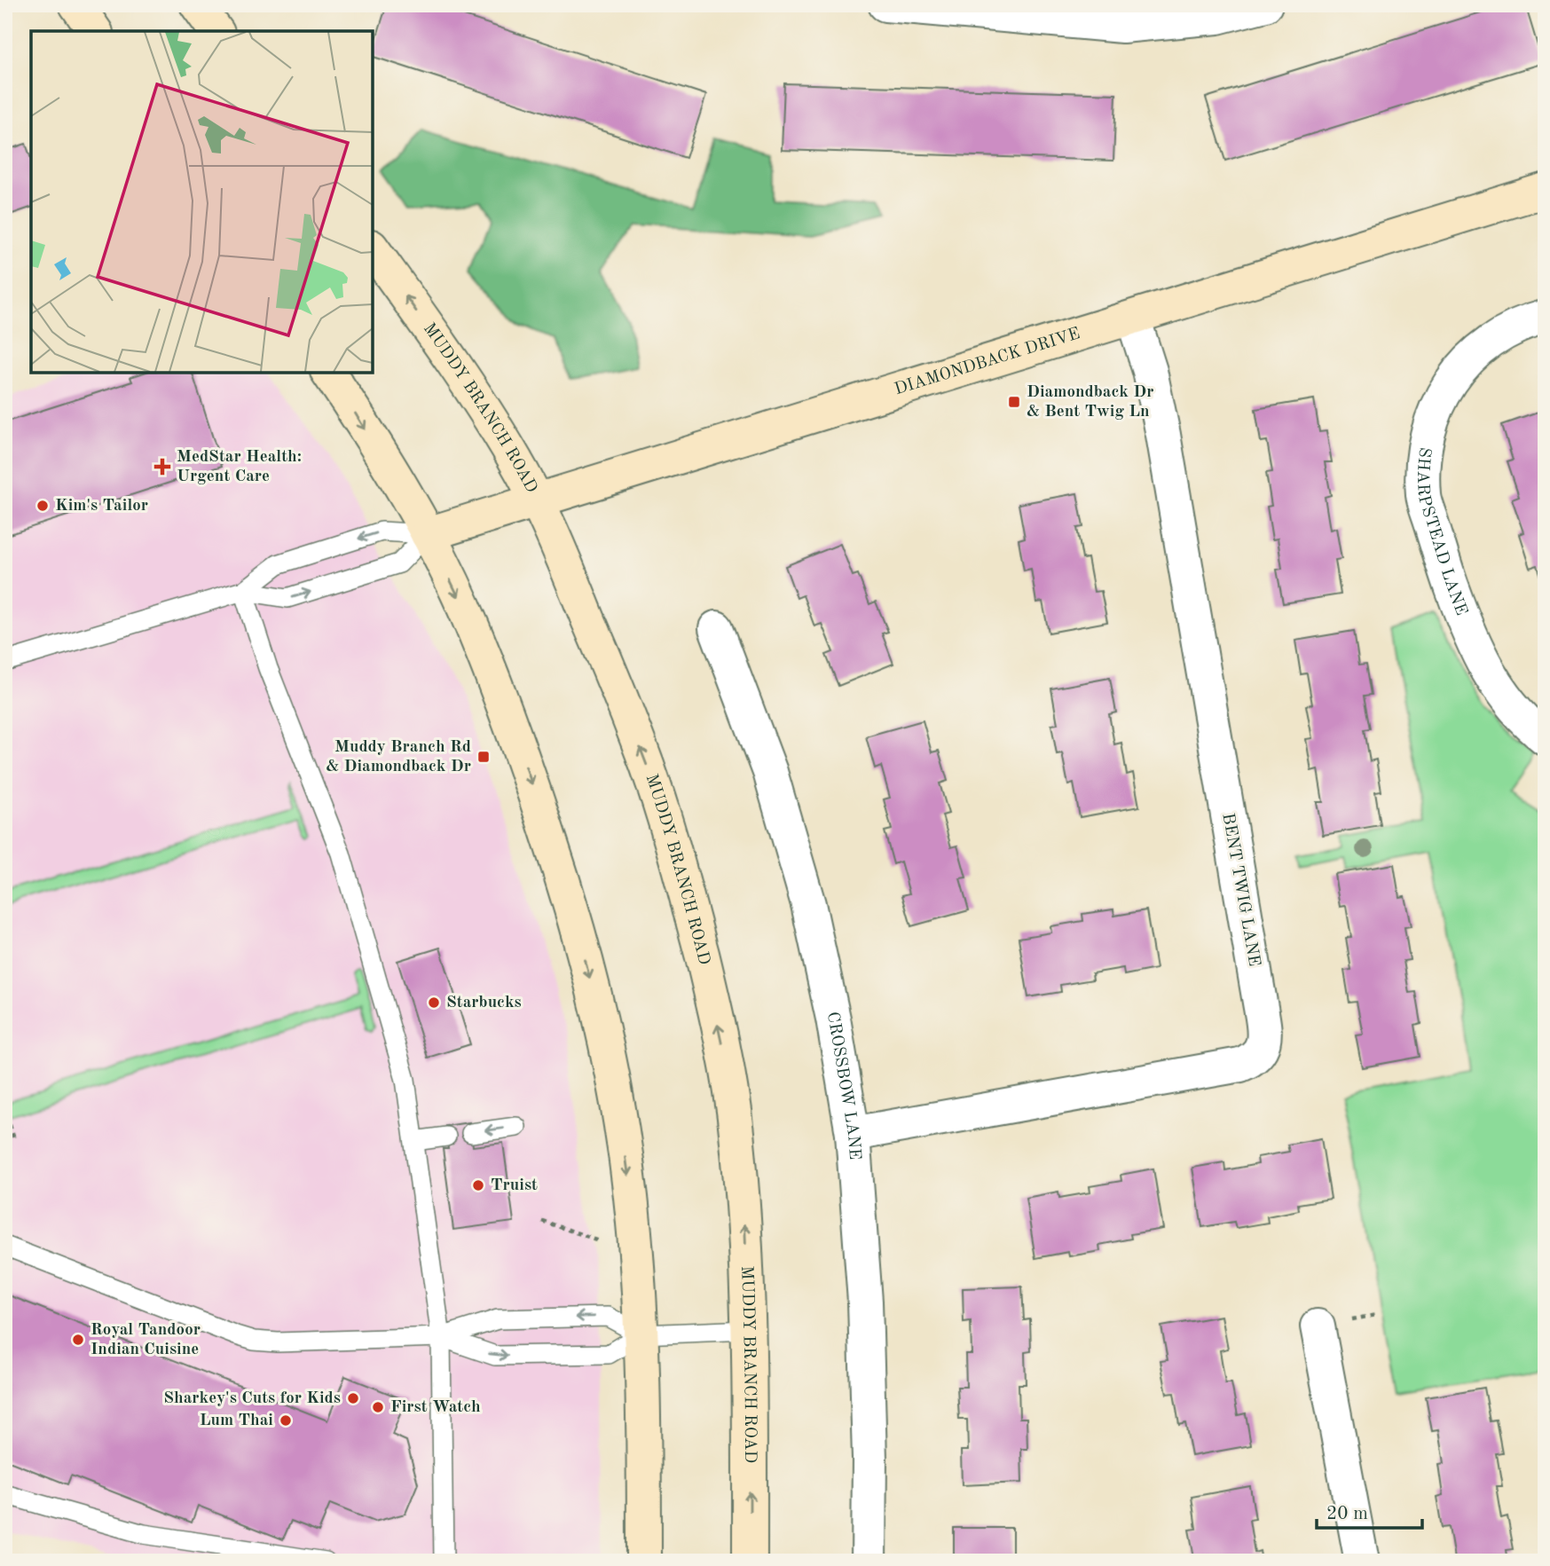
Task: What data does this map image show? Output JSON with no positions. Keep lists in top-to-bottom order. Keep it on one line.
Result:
{"streets":{"main road":["DIAMONDBACK DRIVE","MUDDY BRANCH ROAD"],"street":["SHARPSTEAD LANE","BENT TWIG LANE","CROSSBOW LANE"]},"crossings":[["DIAMONDBACK DRIVE","MUDDY BRANCH ROAD"],["DIAMONDBACK DRIVE","BENT TWIG LANE"],["BENT TWIG LANE","CROSSBOW LANE"]],"places":{"transit":["Diamondback Dr & Bent Twig Ln","Muddy Branch Rd & Diamondback Dr"],"health":["MedStar Health: Urgent Care"],"other":["Kim's Tailor","Starbucks","Truist","Royal Tandoor Indian Cuisine","Sharkey's Cuts for Kids","First Watch","Lum Thai"]},"scale_bar":"20 m"}
